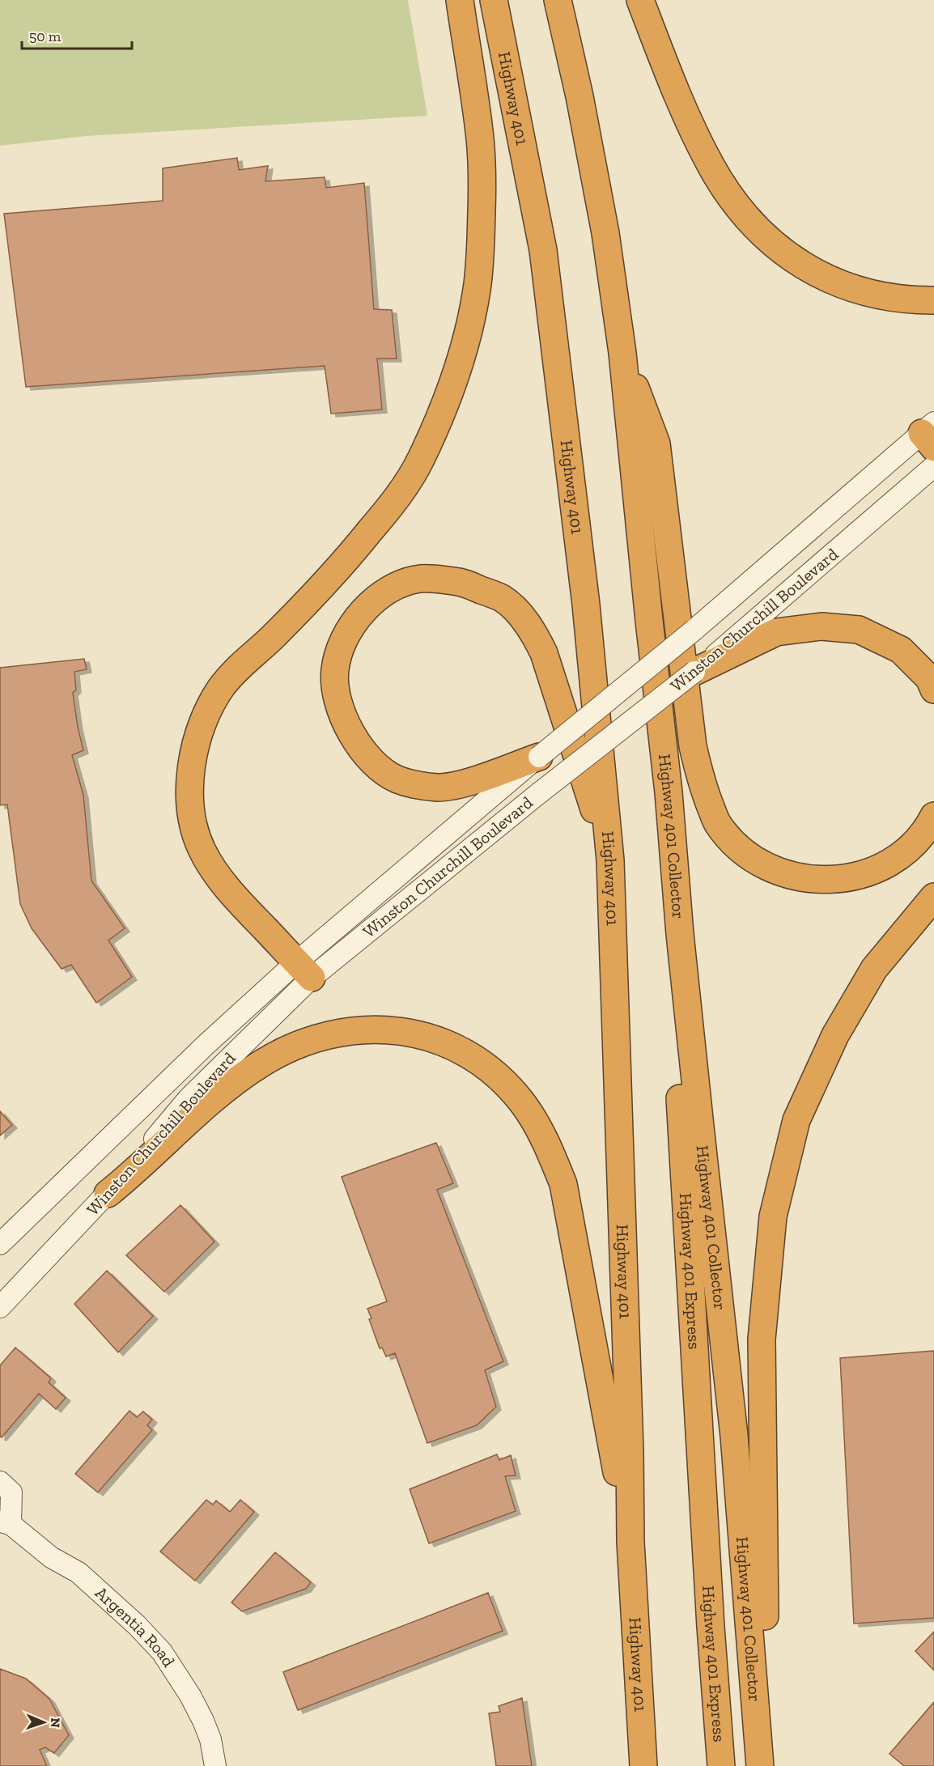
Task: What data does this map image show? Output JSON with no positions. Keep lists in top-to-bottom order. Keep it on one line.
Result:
{"streets":{"highway":["Highway 401","Highway 401 Collector","Highway 401 Express"],"main road":["Winston Churchill Boulevard","Argentia Road"]},"crossings":[["Highway 401 Collector","Highway 401 Express"]],"scale_bar":"50 m","north":"right"}
